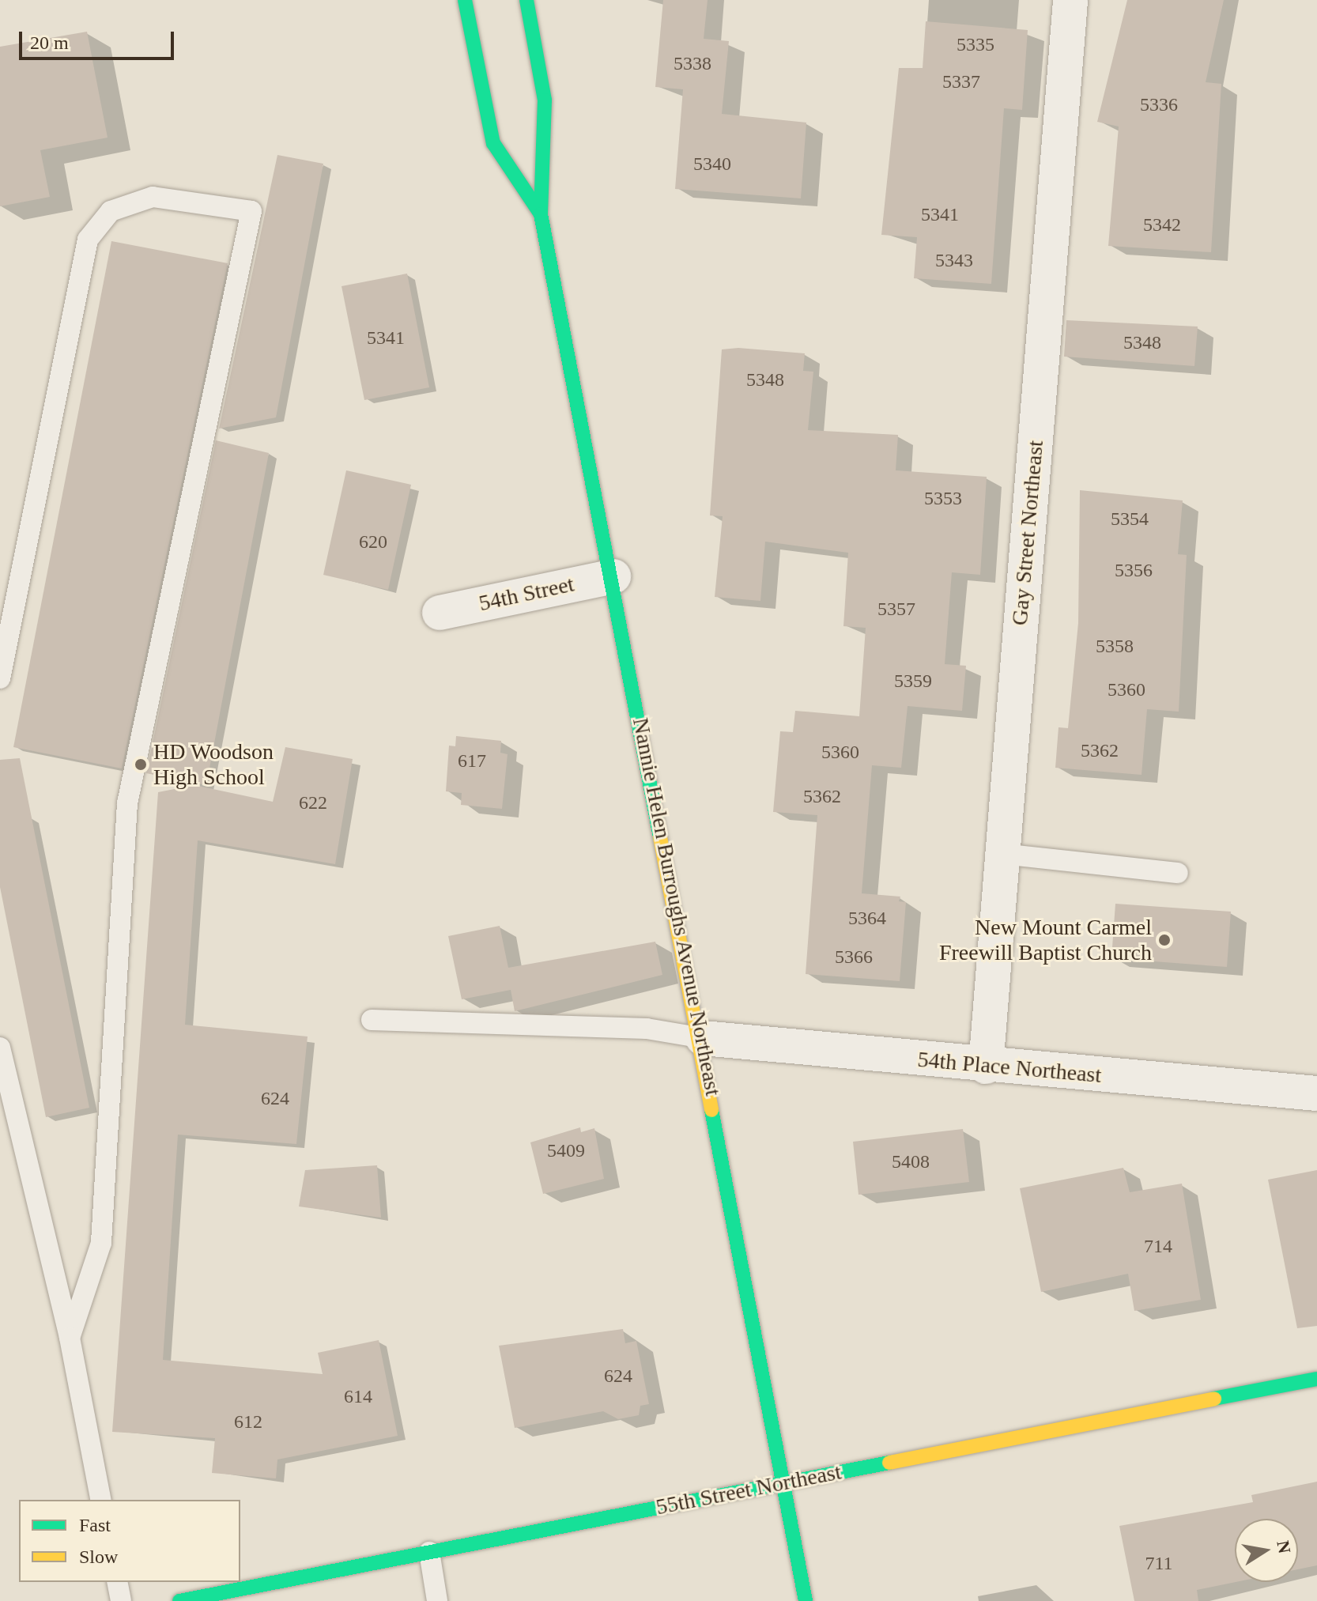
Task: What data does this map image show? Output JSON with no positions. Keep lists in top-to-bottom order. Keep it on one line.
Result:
{"streets":{"main road":["Nannie Helen Burroughs Avenue Northeast","55th Street Northeast"],"street":["Gay Street Northeast","54th Street","54th Place Northeast"]},"crossings":[["Gay Street Northeast","54th Place Northeast"],["54th Street","Nannie Helen Burroughs Avenue Northeast"],["Nannie Helen Burroughs Avenue Northeast","54th Place Northeast"],["Nannie Helen Burroughs Avenue Northeast","55th Street Northeast"]],"places":["HD Woodson High School","New Mount Carmel Freewill Baptist Church"],"house_numbers":["5335","5338","5337","5336","5340","5341","5342","5343","5341","5348","5348","5353","5354","620","5356","5357","5358","5359","5360","5362","5360","617","5362","622","5364","5366","624","5409","5408","714","624","614","612","711"],"legend":["Fast","Slow"],"scale_bar":"20 m","north":"right"}
